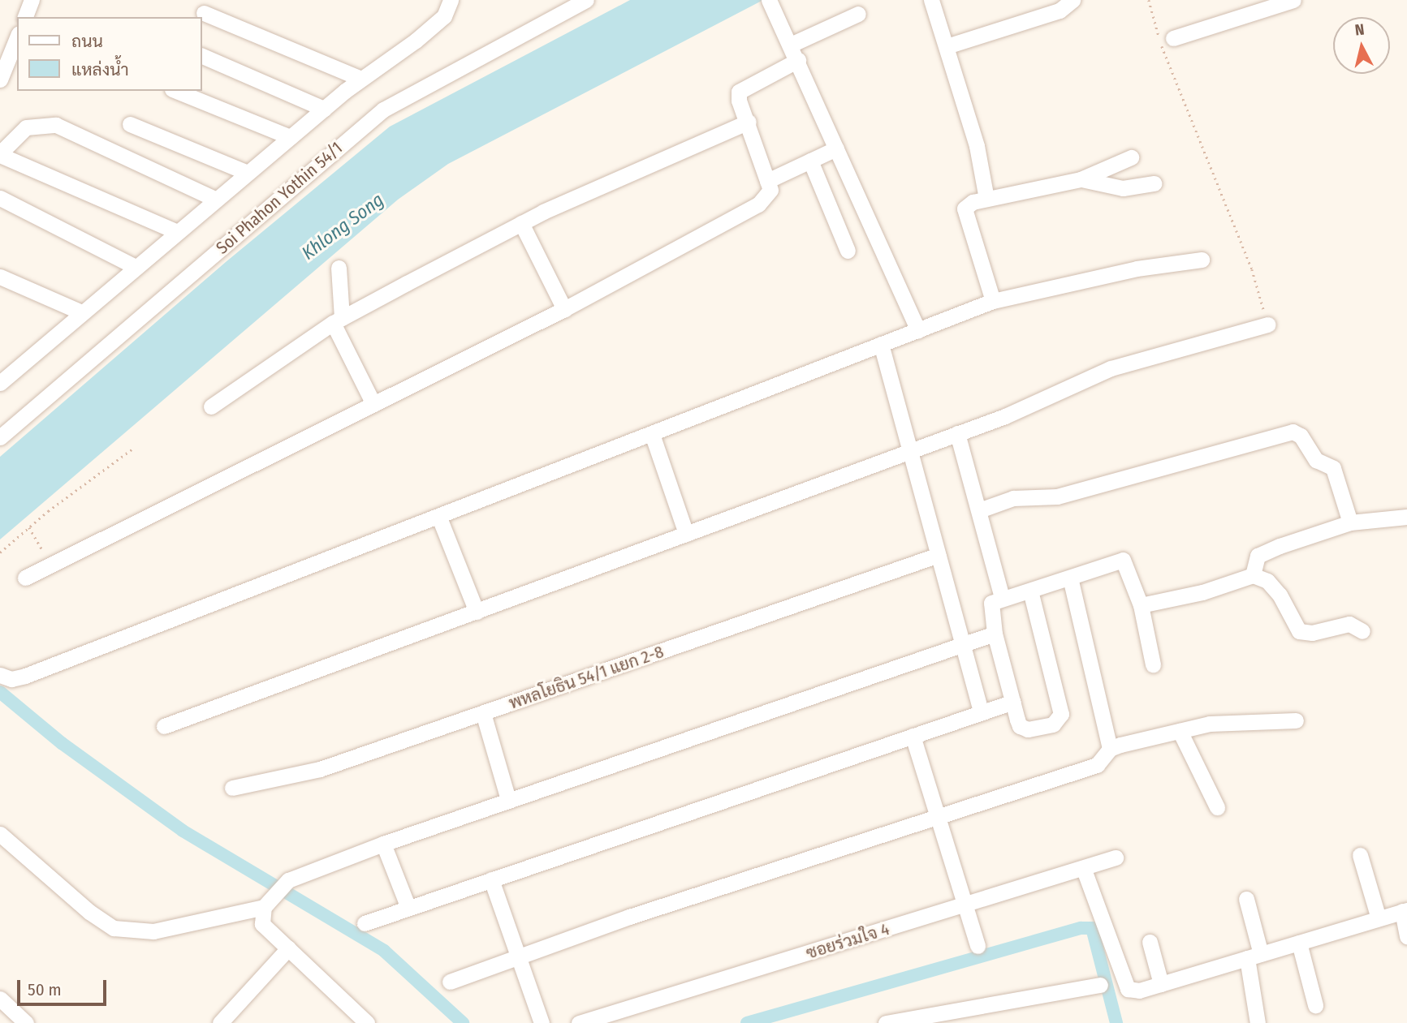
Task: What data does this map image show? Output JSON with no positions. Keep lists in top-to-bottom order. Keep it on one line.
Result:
{"streets":{"street":["Soi Phahon Yothin 54/1","พหลโยธิน 54/1 แยก 2-8","ซอยร่วมใจ 4"]},"water":["Khlong Song"],"legend":["ถนน","แหล่งน้ำ"],"scale_bar":"50 m","north":"top"}
